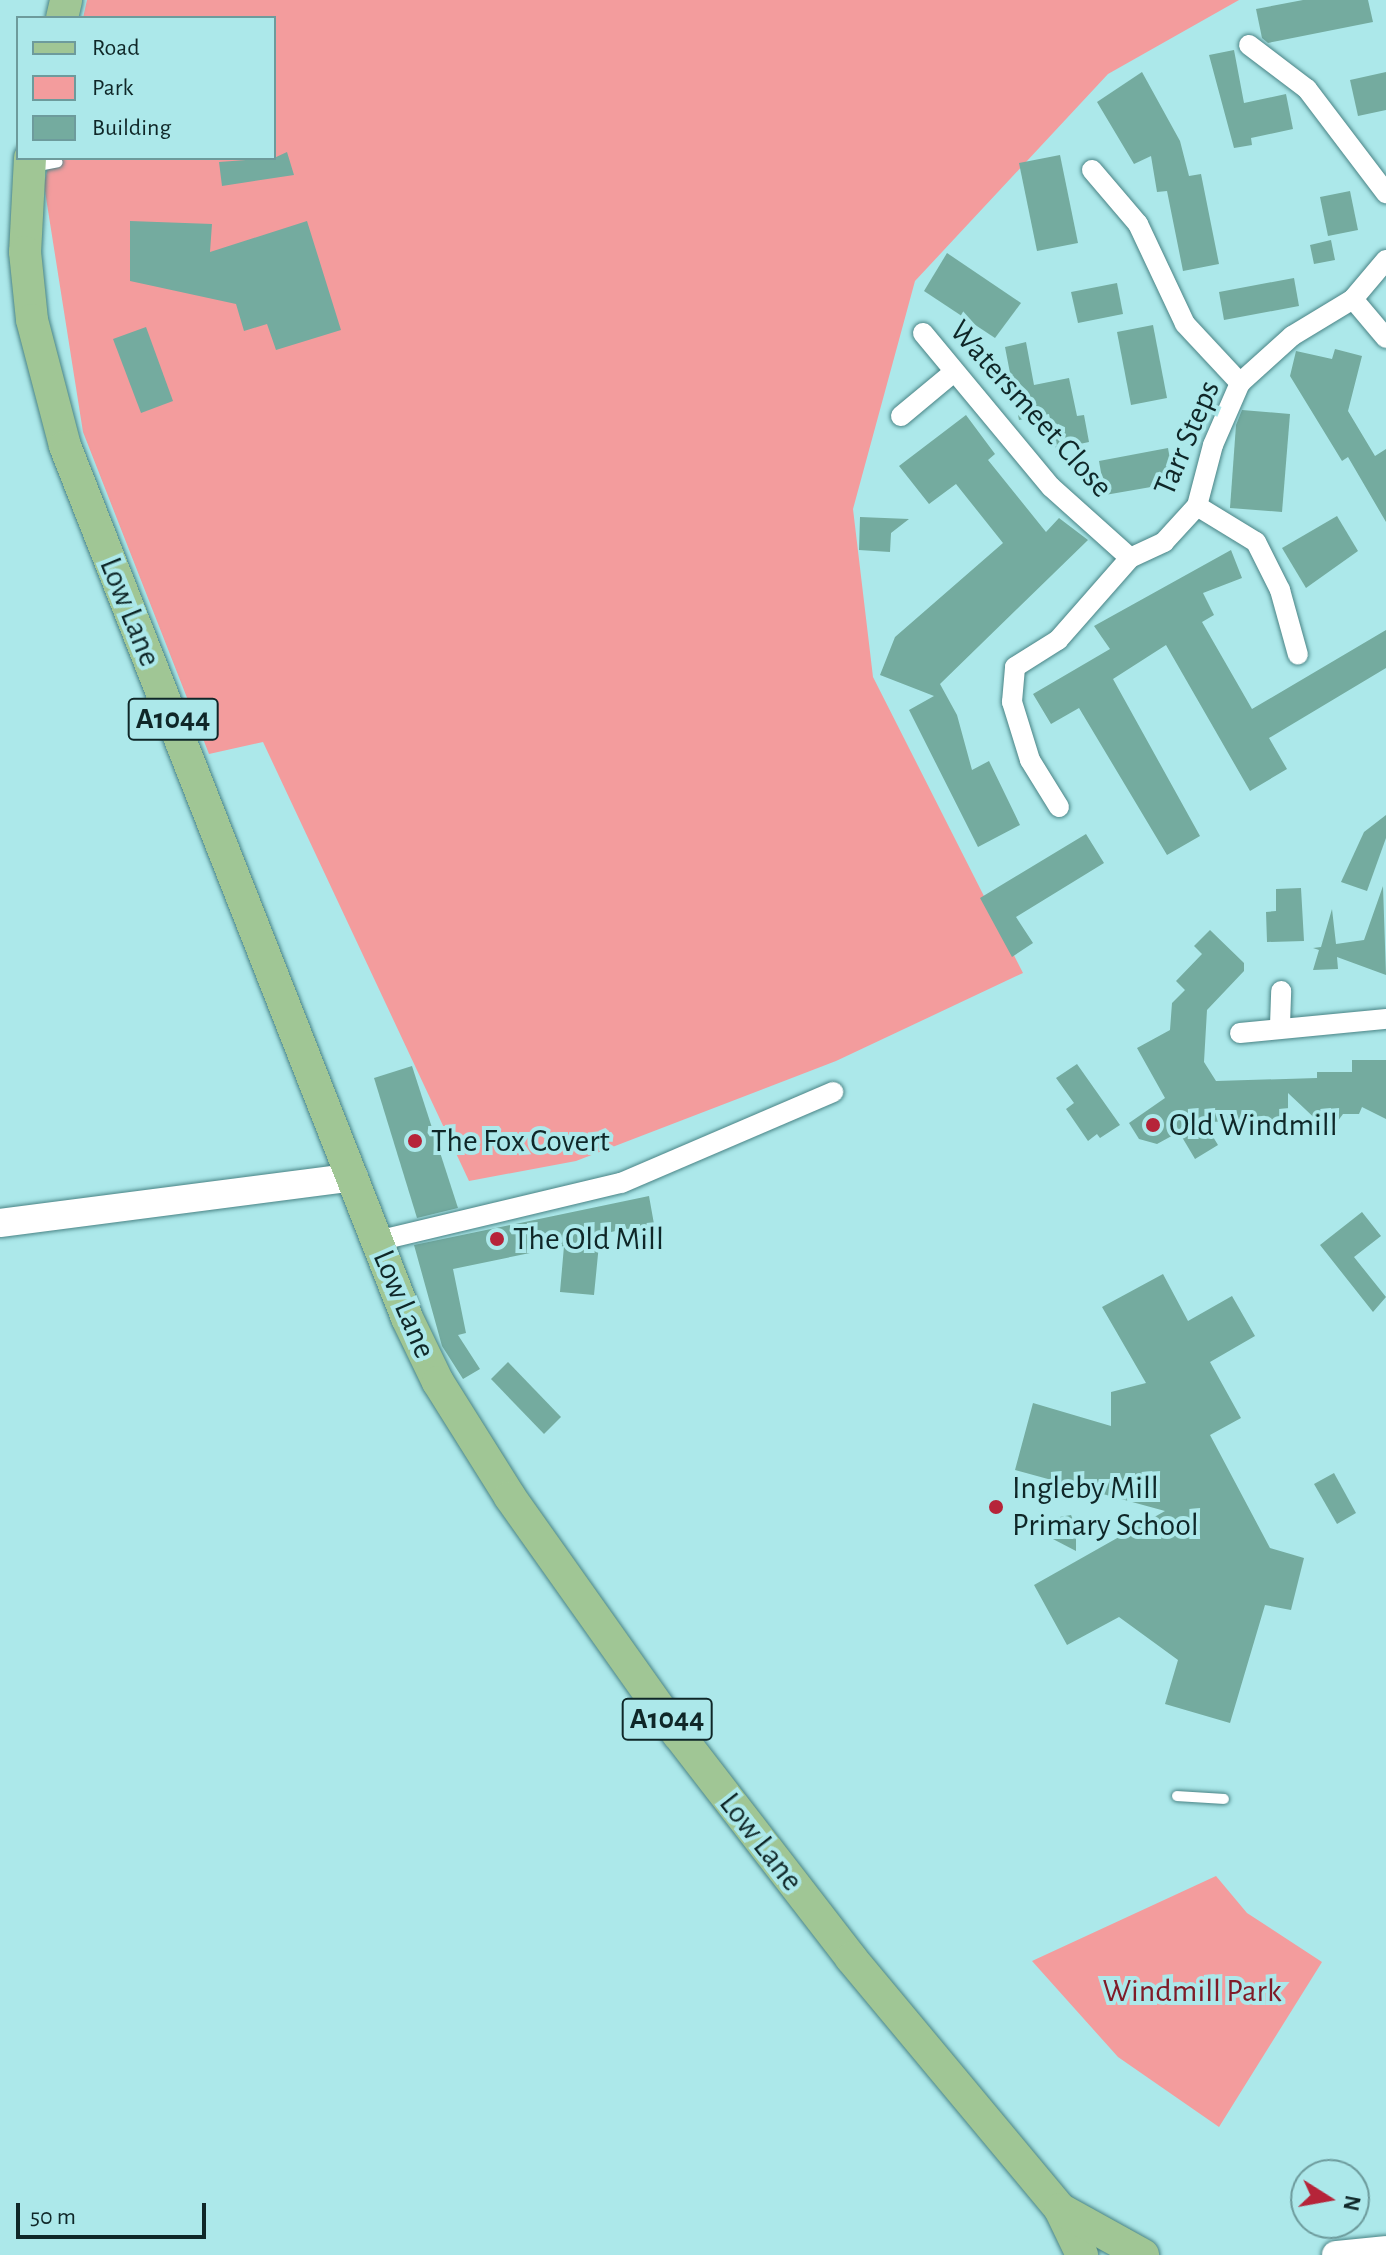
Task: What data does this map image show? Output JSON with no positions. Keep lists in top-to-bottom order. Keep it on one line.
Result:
{"streets":{"main road":["Low Lane","A1044"],"street":["Watersmeet Close","Tarr Steps"]},"crossings":[["Watersmeet Close","Tarr Steps"]],"parks":["Windmill Park"],"places":["Old Windmill","The Fox Covert","The Old Mill","Ingleby Mill Primary School"],"legend":["Road","Park","Building"],"scale_bar":"50 m","north":"right"}
